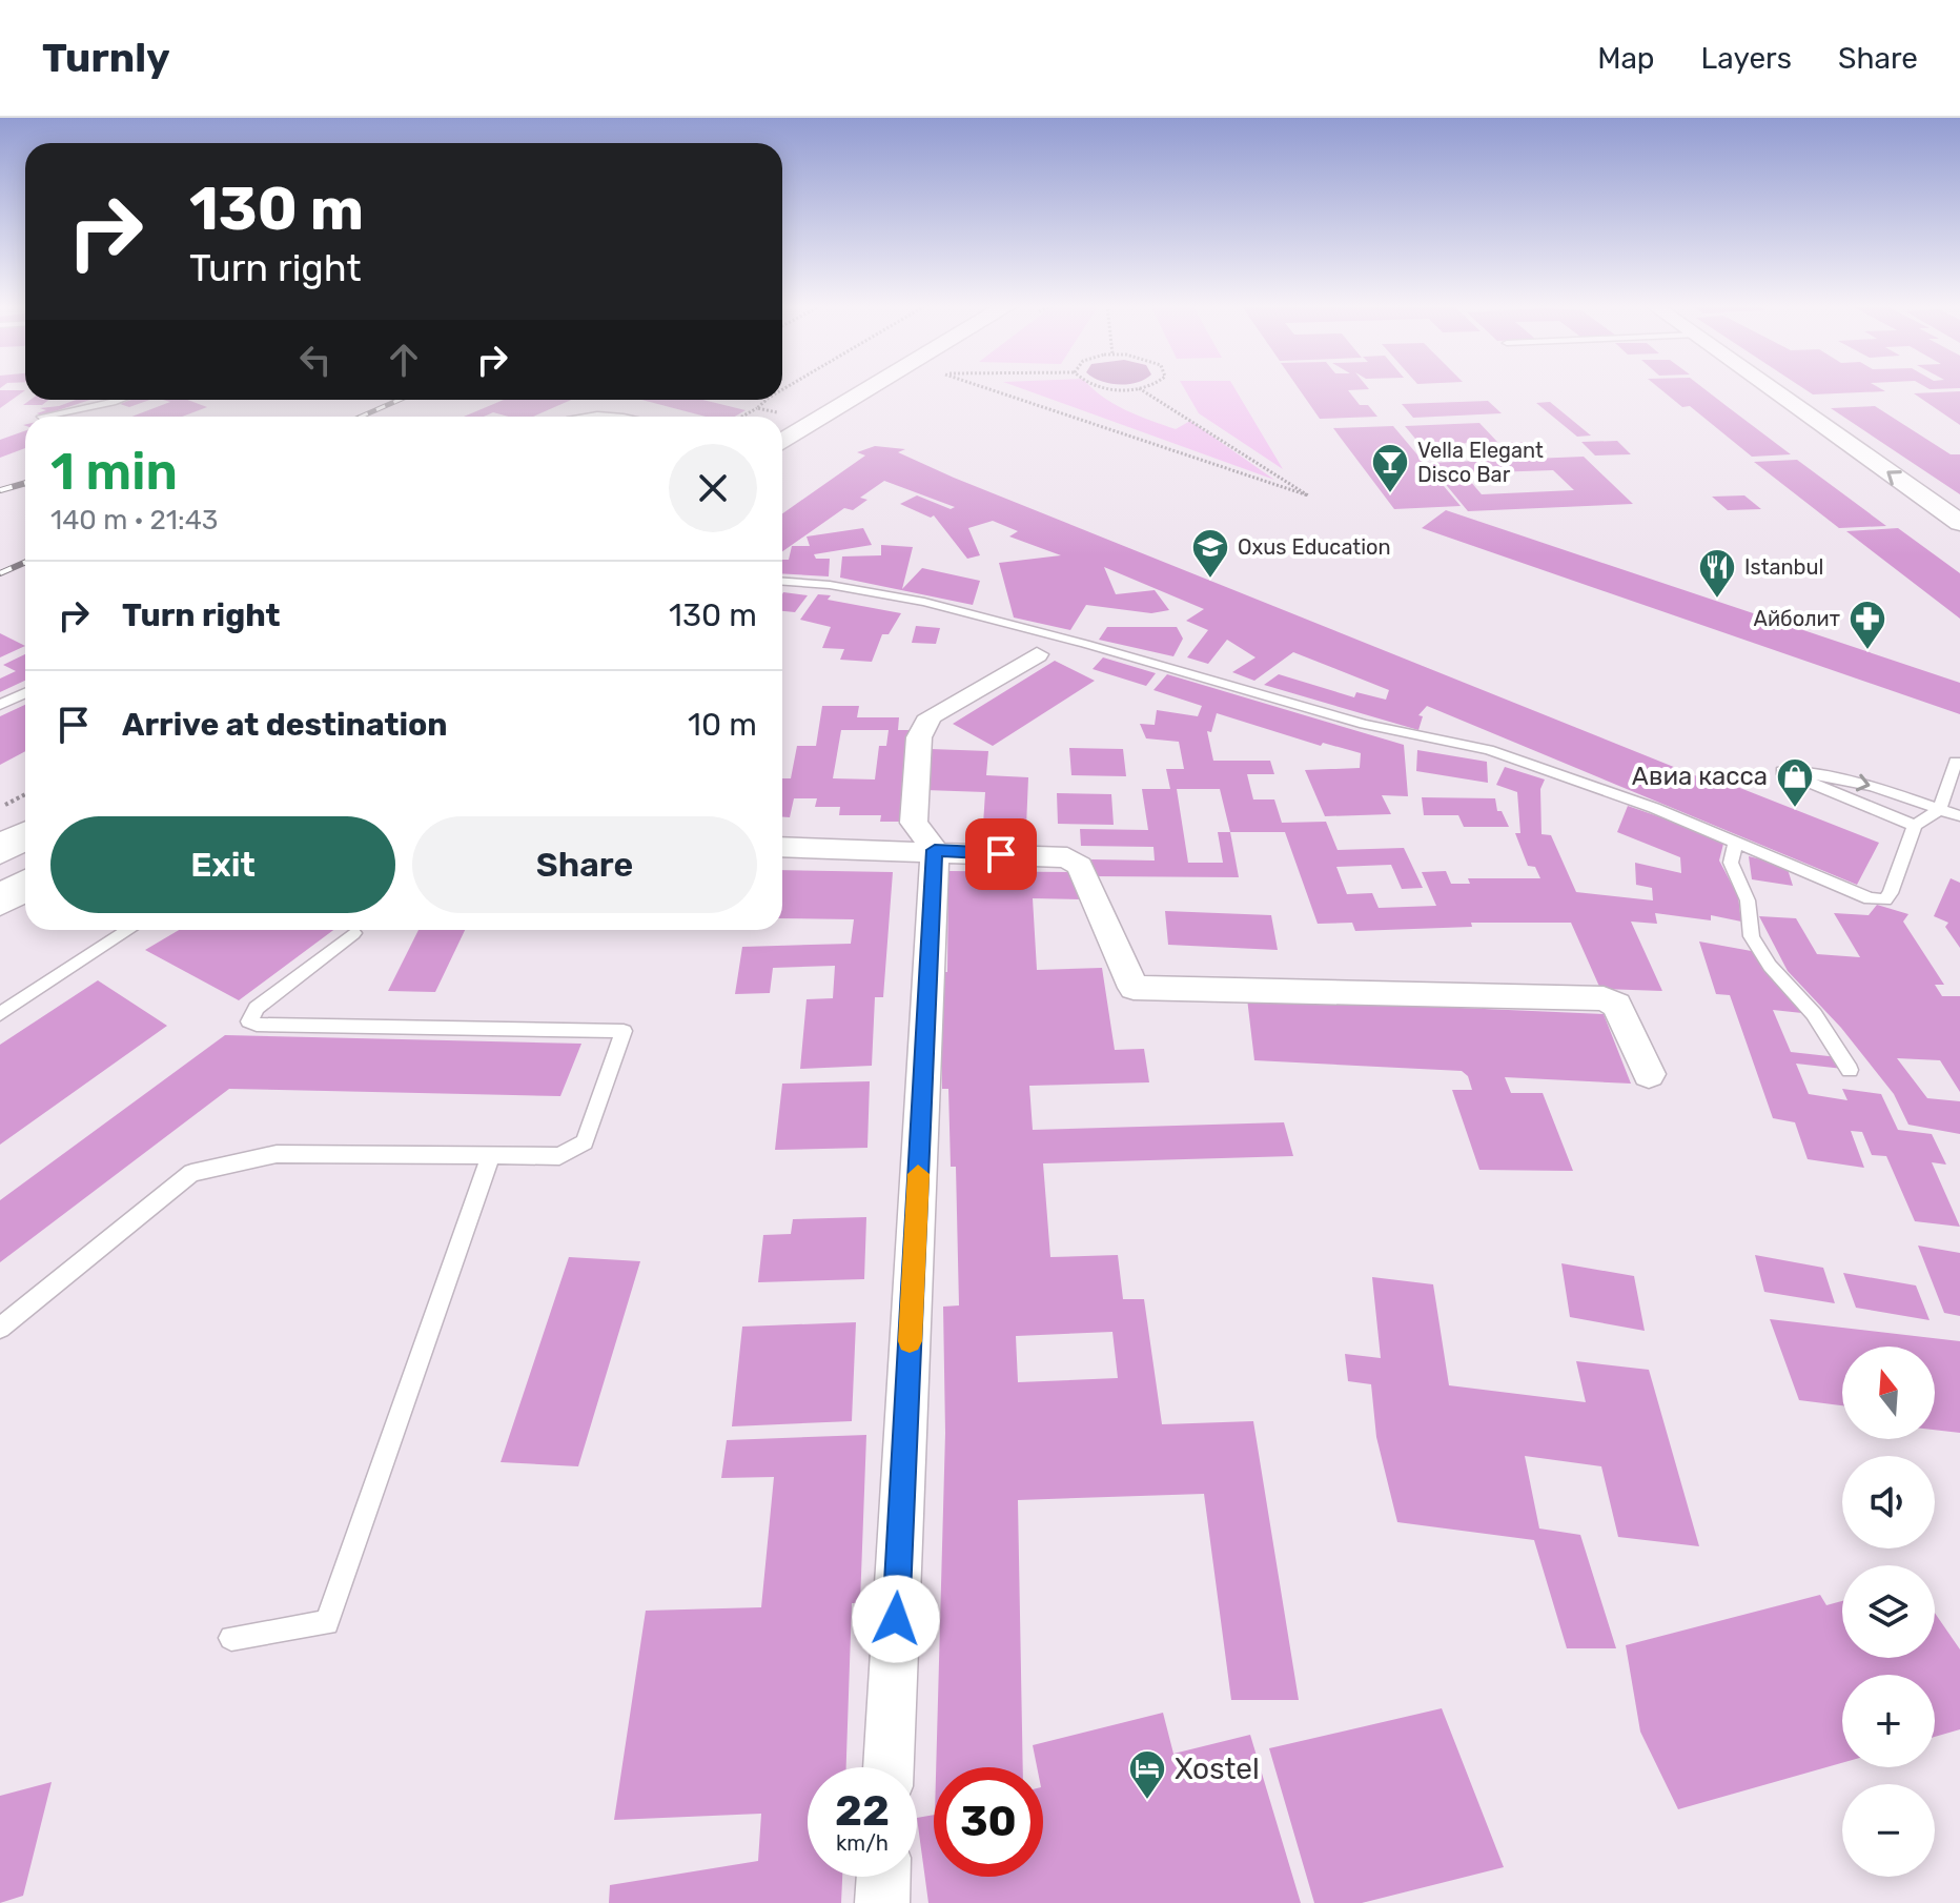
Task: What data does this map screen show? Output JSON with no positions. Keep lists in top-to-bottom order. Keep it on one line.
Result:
{"places":{"bar":["Vella Elegant Disco Bar"],"school or university":["Oxus Education"],"restaurant":["Istanbul"],"pharmacy":["Айболит"],"shop":["Авиа касса"],"hotel":["Xostel"]},"north":"top","page":{"header":"Turnly","nav":["Map","Layers","Share"],"turn":["130 m","Turn right"],"heading":["1 min","140 m · 21:43"],"list":[{"name":"Turn right","value":"130 m"},{"name":"Arrive at destination","value":"10 m"}],"buttons":["Exit","Share"],"map_buttons":["+","−"],"speed":"22 km/h","limit":"30"}}
